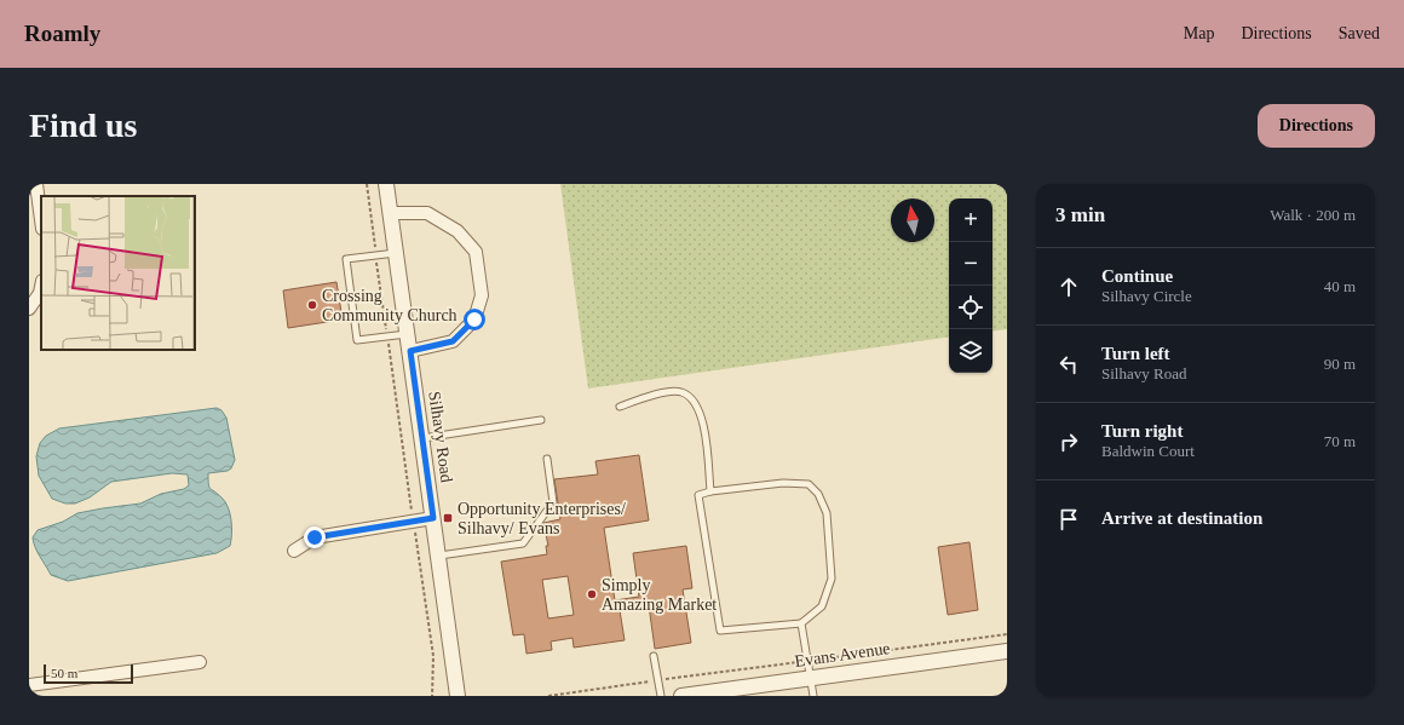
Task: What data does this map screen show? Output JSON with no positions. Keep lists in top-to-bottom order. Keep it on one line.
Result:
{"streets":{"street":["Silhavy Road","Evans Avenue"]},"places":{"other":["Crossing Community Church","Simply Amazing Market"],"transit":["Opportunity Enterprises/ Silhavy/ Evans"]},"scale_bar":"50 m","north":"top","page":{"header":"Roamly","nav":["Map","Directions","Saved"],"buttons":"Directions","title":"Find us","heading":["3 min","Walk · 200 m"],"map_buttons":["+","−"],"list":[["Continue","Silhavy Circle","40 m"],["Turn left","Silhavy Road","90 m"],["Turn right","Baldwin Court","70 m"],"Arrive at destination"],"scale":"50 m"}}
